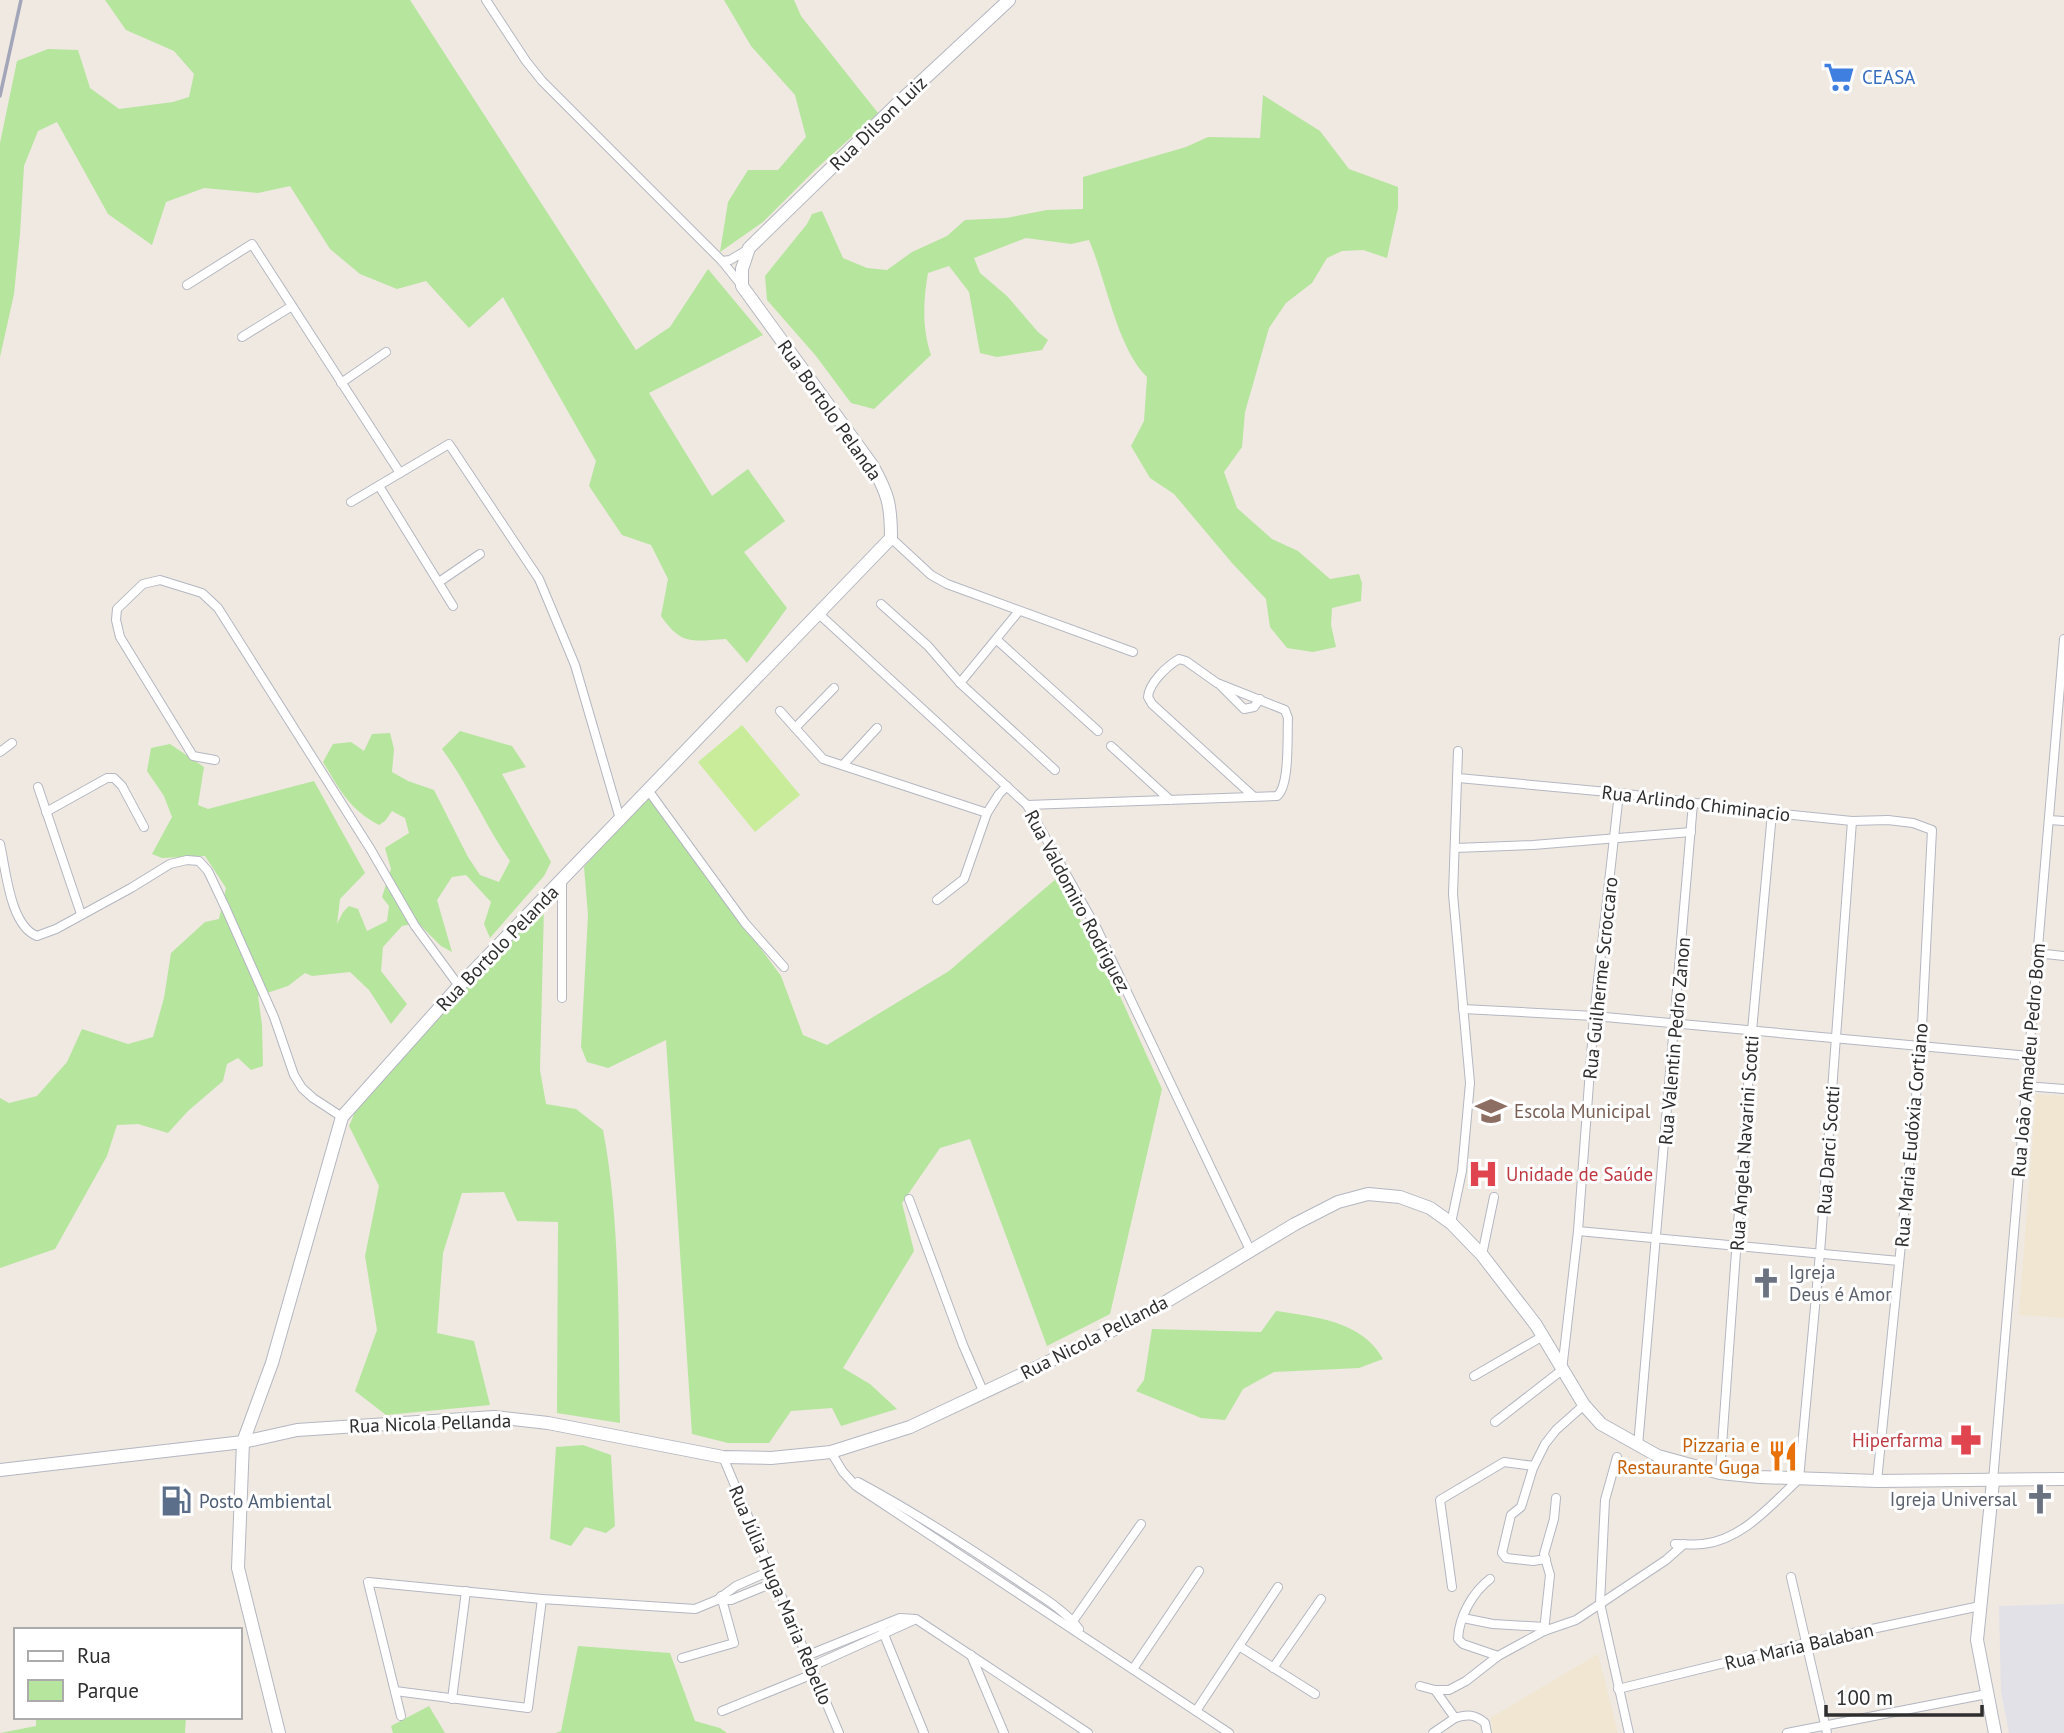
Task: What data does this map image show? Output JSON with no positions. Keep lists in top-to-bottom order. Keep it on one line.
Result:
{"streets":{"street":["Rua Dilson Luiz","Rua Bortolo Pelanda","Rua Arlindo Chiminacio","Rua Valdomiro Rodriguez","Rua Guilherme Scroccaro","Rua Valentin Pedro Zanon","Rua João Amadeu Pedro Bom","Rua Maria Eudóxia Cortiano","Rua Angela Navarini Scotti","Rua Darci Scotti","Rua Nicola Pellanda","Rua Júlia Huga Maria Rebello","Rua Maria Balaban"]},"crossings":[["Rua Bortolo Pelanda","Rua Valdomiro Rodriguez"],["Rua Bortolo Pelanda","Rua Nicola Pellanda"],["Rua Arlindo Chiminacio","Rua Guilherme Scroccaro"],["Rua Arlindo Chiminacio","Rua Valentin Pedro Zanon"],["Rua Arlindo Chiminacio","Rua Maria Eudóxia Cortiano"],["Rua Arlindo Chiminacio","Rua Angela Navarini Scotti"],["Rua Arlindo Chiminacio","Rua Darci Scotti"],["Rua Valdomiro Rodriguez","Rua Nicola Pellanda"],["Rua Guilherme Scroccaro","Rua Nicola Pellanda"],["Rua Valentin Pedro Zanon","Rua Nicola Pellanda"],["Rua João Amadeu Pedro Bom","Rua Nicola Pellanda"],["Rua Maria Eudóxia Cortiano","Rua Nicola Pellanda"],["Rua Angela Navarini Scotti","Rua Nicola Pellanda"],["Rua Darci Scotti","Rua Nicola Pellanda"],["Rua Nicola Pellanda","Rua Júlia Huga Maria Rebello"]],"places":{"supermarket":["CEASA"],"school or university":["Escola Municipal"],"hospital":["Unidade de Saúde"],"church":["Igreja Deus é Amor","Igreja Universal"],"pharmacy":["Hiperfarma"],"restaurant":["Pizzaria e Restaurante Guga"],"fuel station":["Posto Ambiental"]},"legend":["Rua","Parque"],"scale_bar":"100 m"}
